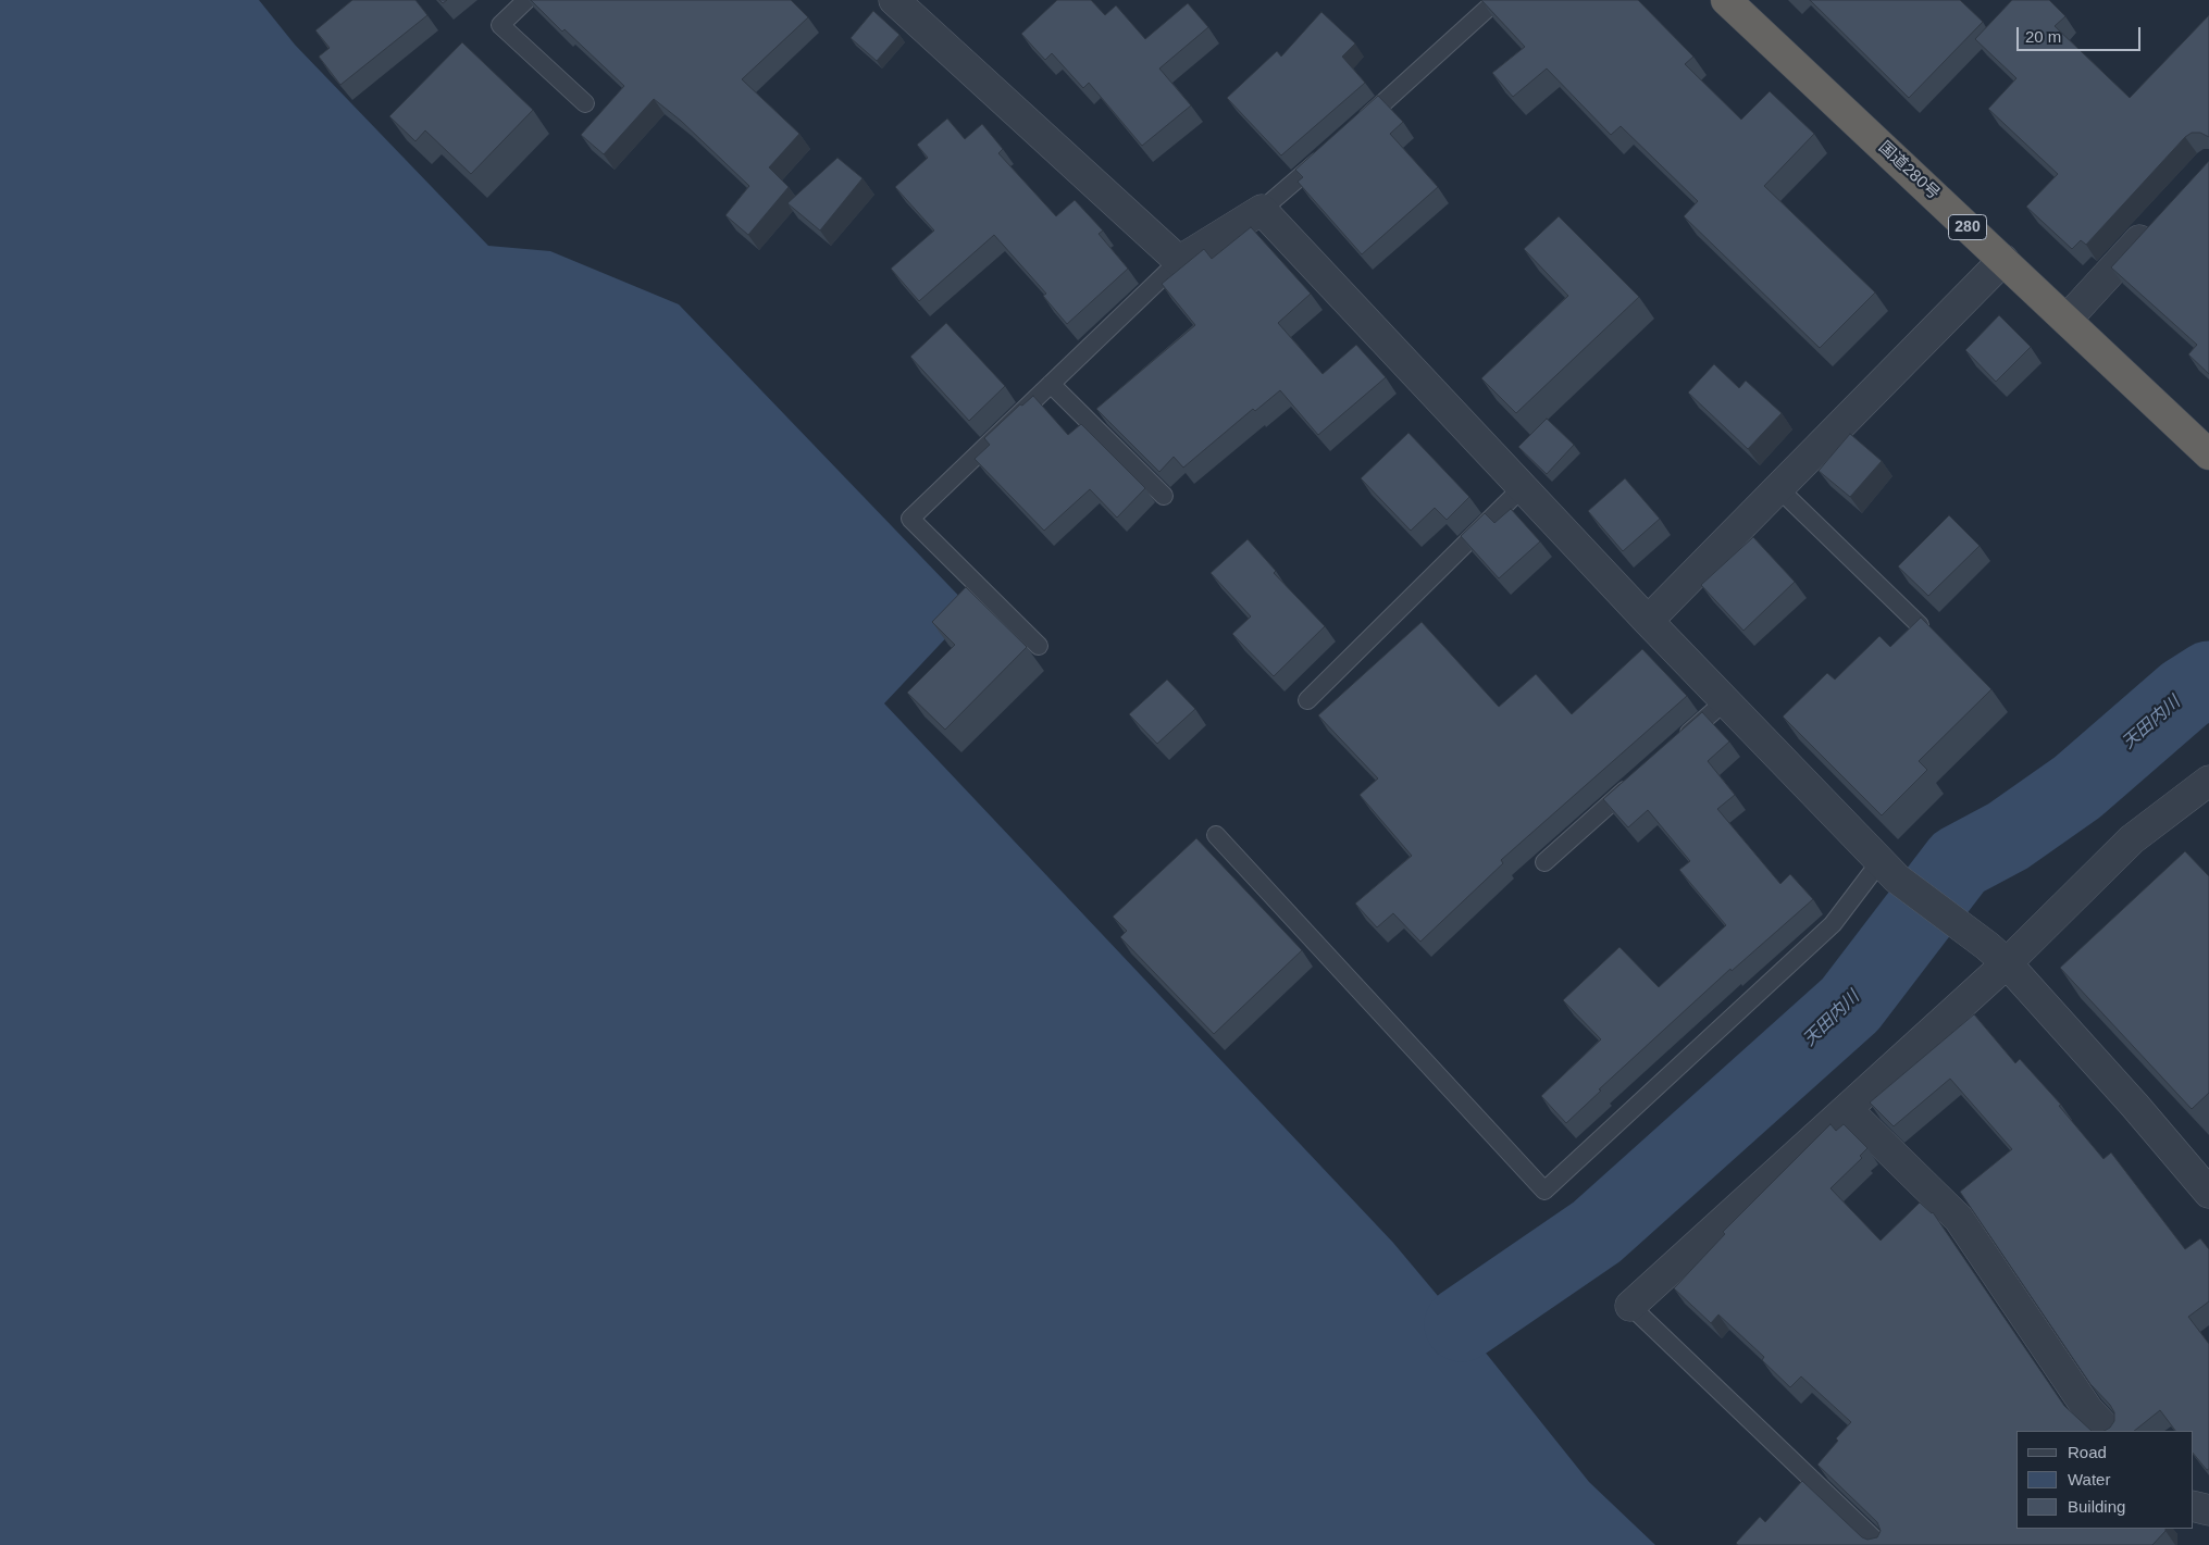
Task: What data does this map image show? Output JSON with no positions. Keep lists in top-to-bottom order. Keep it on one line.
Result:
{"streets":{"highway":["国道280号","280"]},"water":["天田内川"],"legend":["Road","Water","Building"],"scale_bar":"20 m"}
